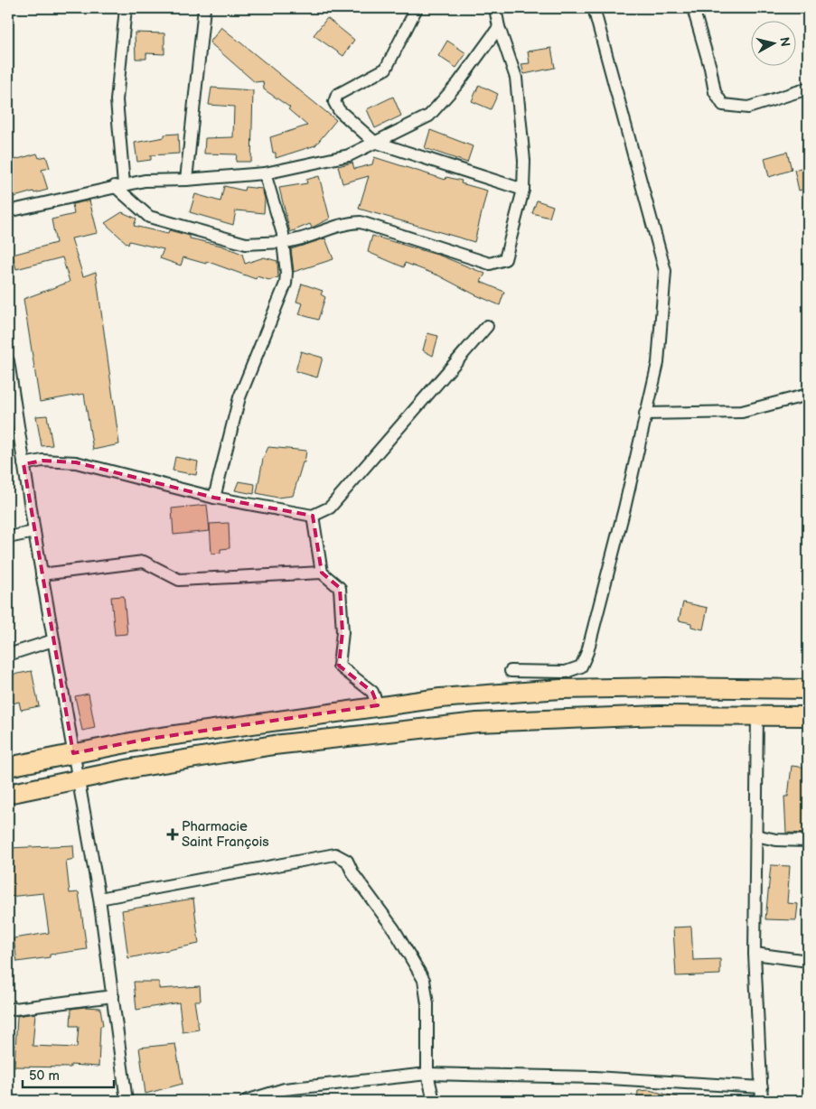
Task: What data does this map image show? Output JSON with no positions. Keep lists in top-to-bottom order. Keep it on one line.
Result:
{"places":{"health":["Pharmacie Saint François"]},"scale_bar":"50 m","north":"right"}
